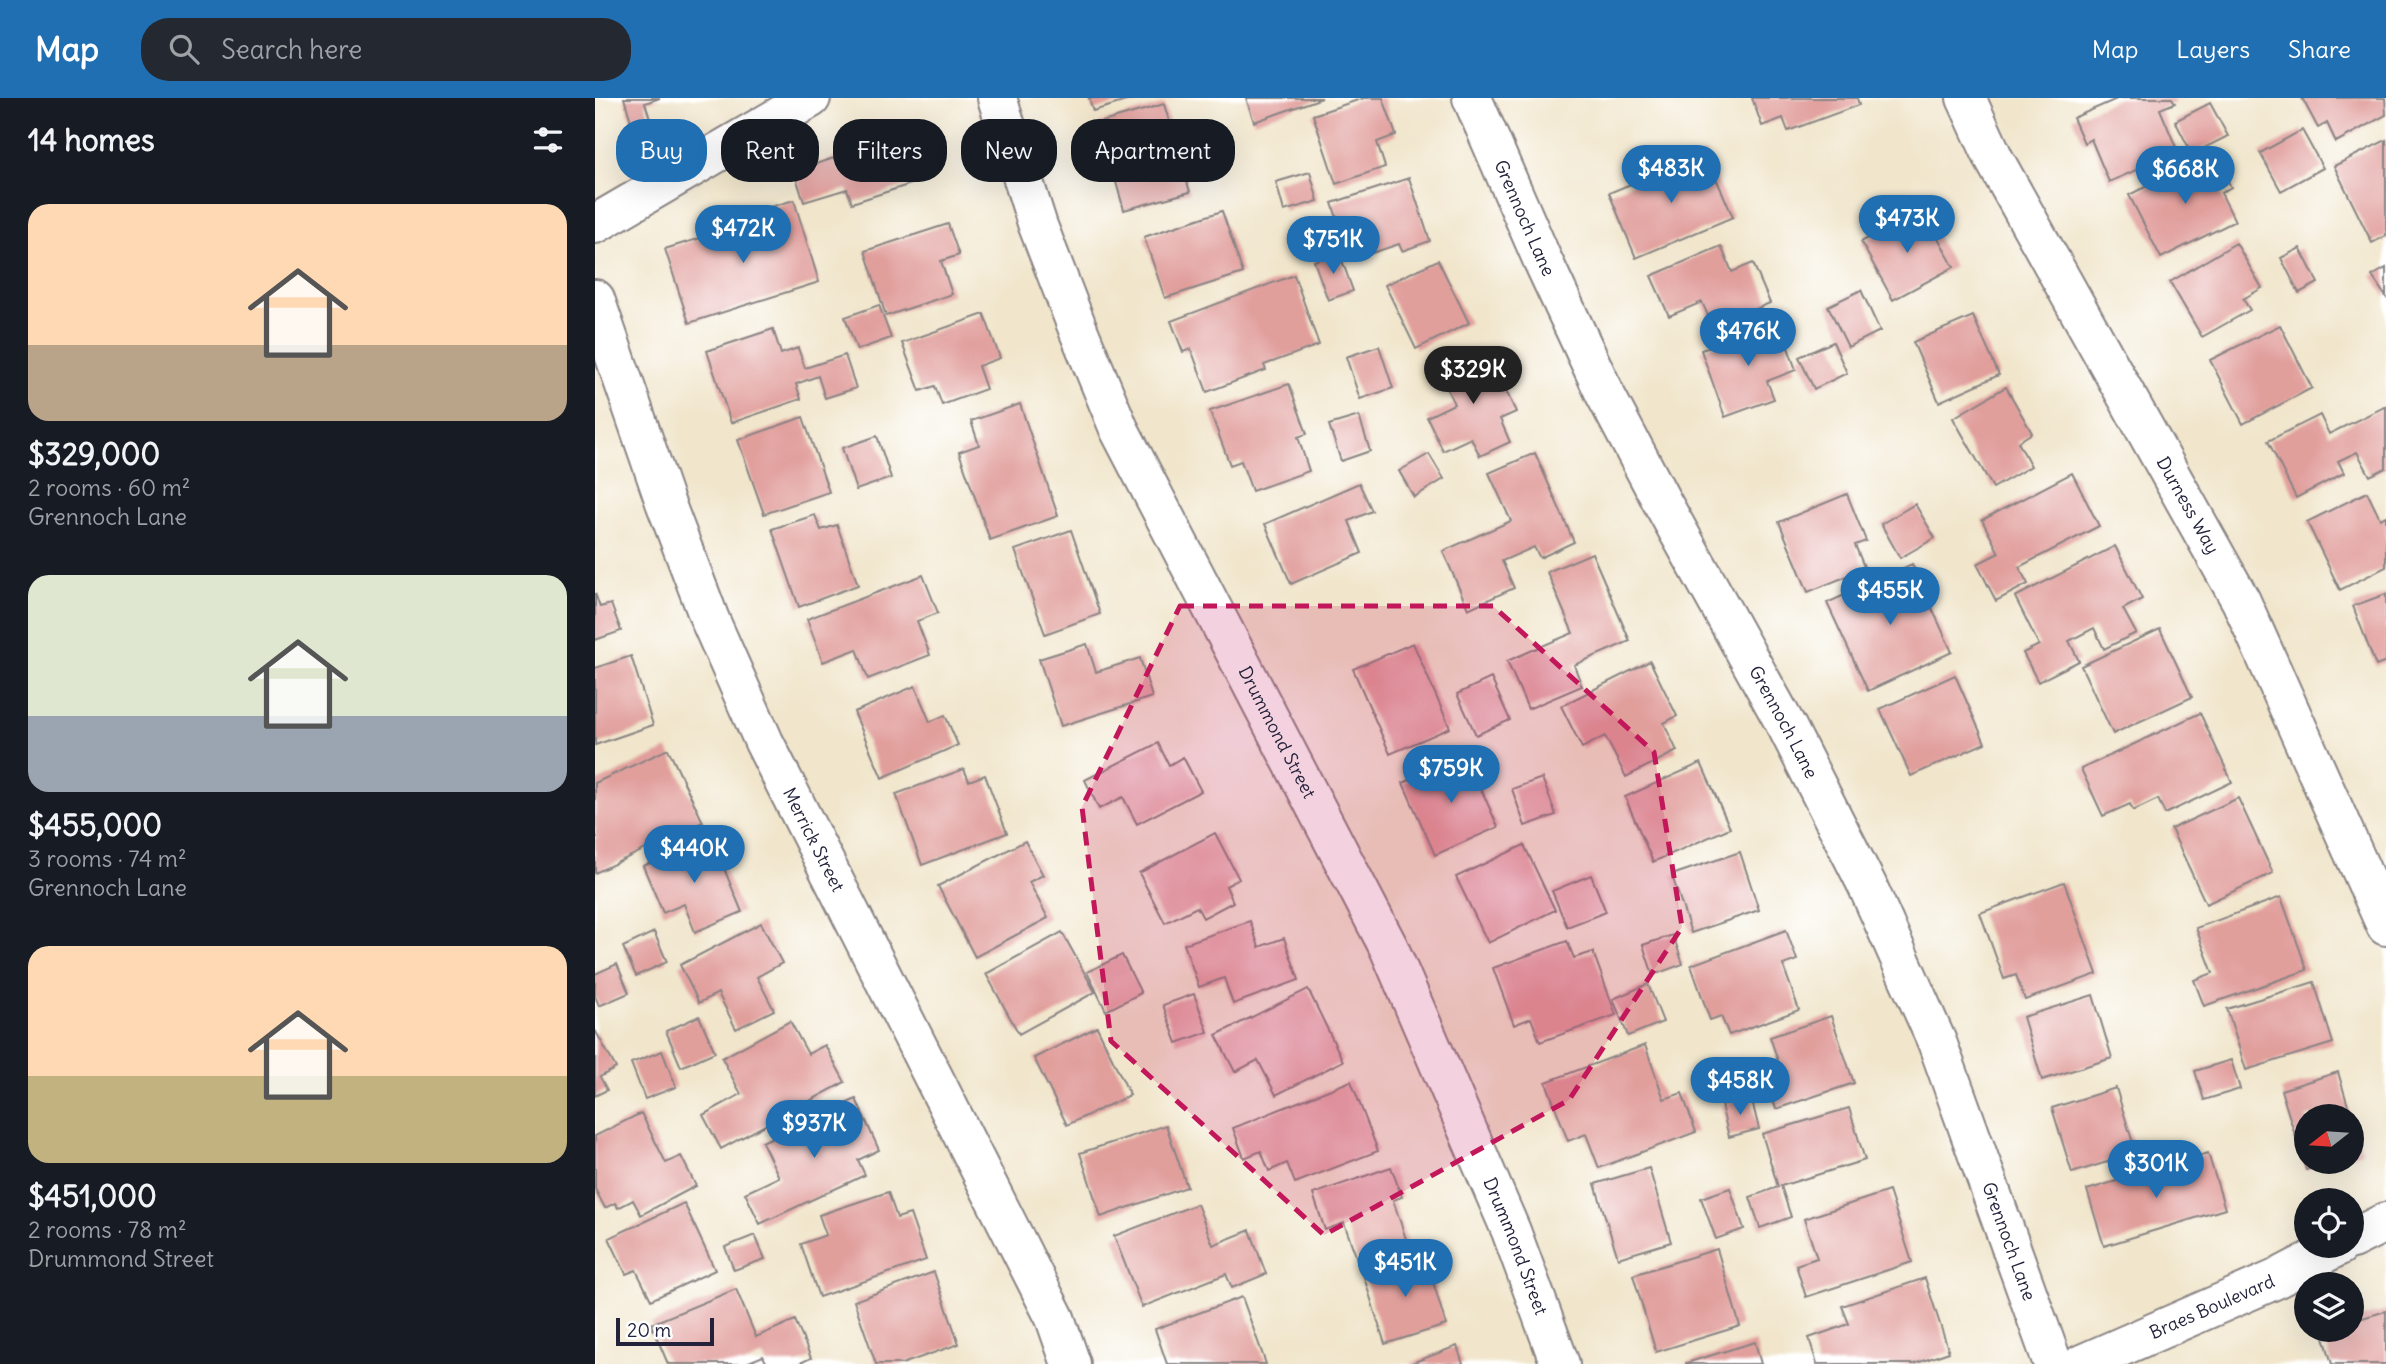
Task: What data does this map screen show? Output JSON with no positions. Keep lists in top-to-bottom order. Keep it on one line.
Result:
{"streets":{"street":["Grennoch Lane","Durness Way","Drummond Street","Merrick Street","Braes Boulevard"]},"scale_bar":"20 m","north":"left","page":{"header":"Map","search":"Search here","nav":["Map","Layers","Share"],"heading":"14 homes","chip":["Buy","Rent","Filters","New","Apartment"],"price":["$483K","$668K","$473K","$472K","$751K","$476K","$329K","$455K","$759K","$440K","$458K","$937K","$301K","$451K"],"list":[{"name":"$329,000","note":"2 rooms · 60 m² · Grennoch Lane"},{"name":"$455,000","note":"3 rooms · 74 m² · Grennoch Lane"},{"name":"$451,000","note":"2 rooms · 78 m² · Drummond Street"}],"scale":"20 m"}}
